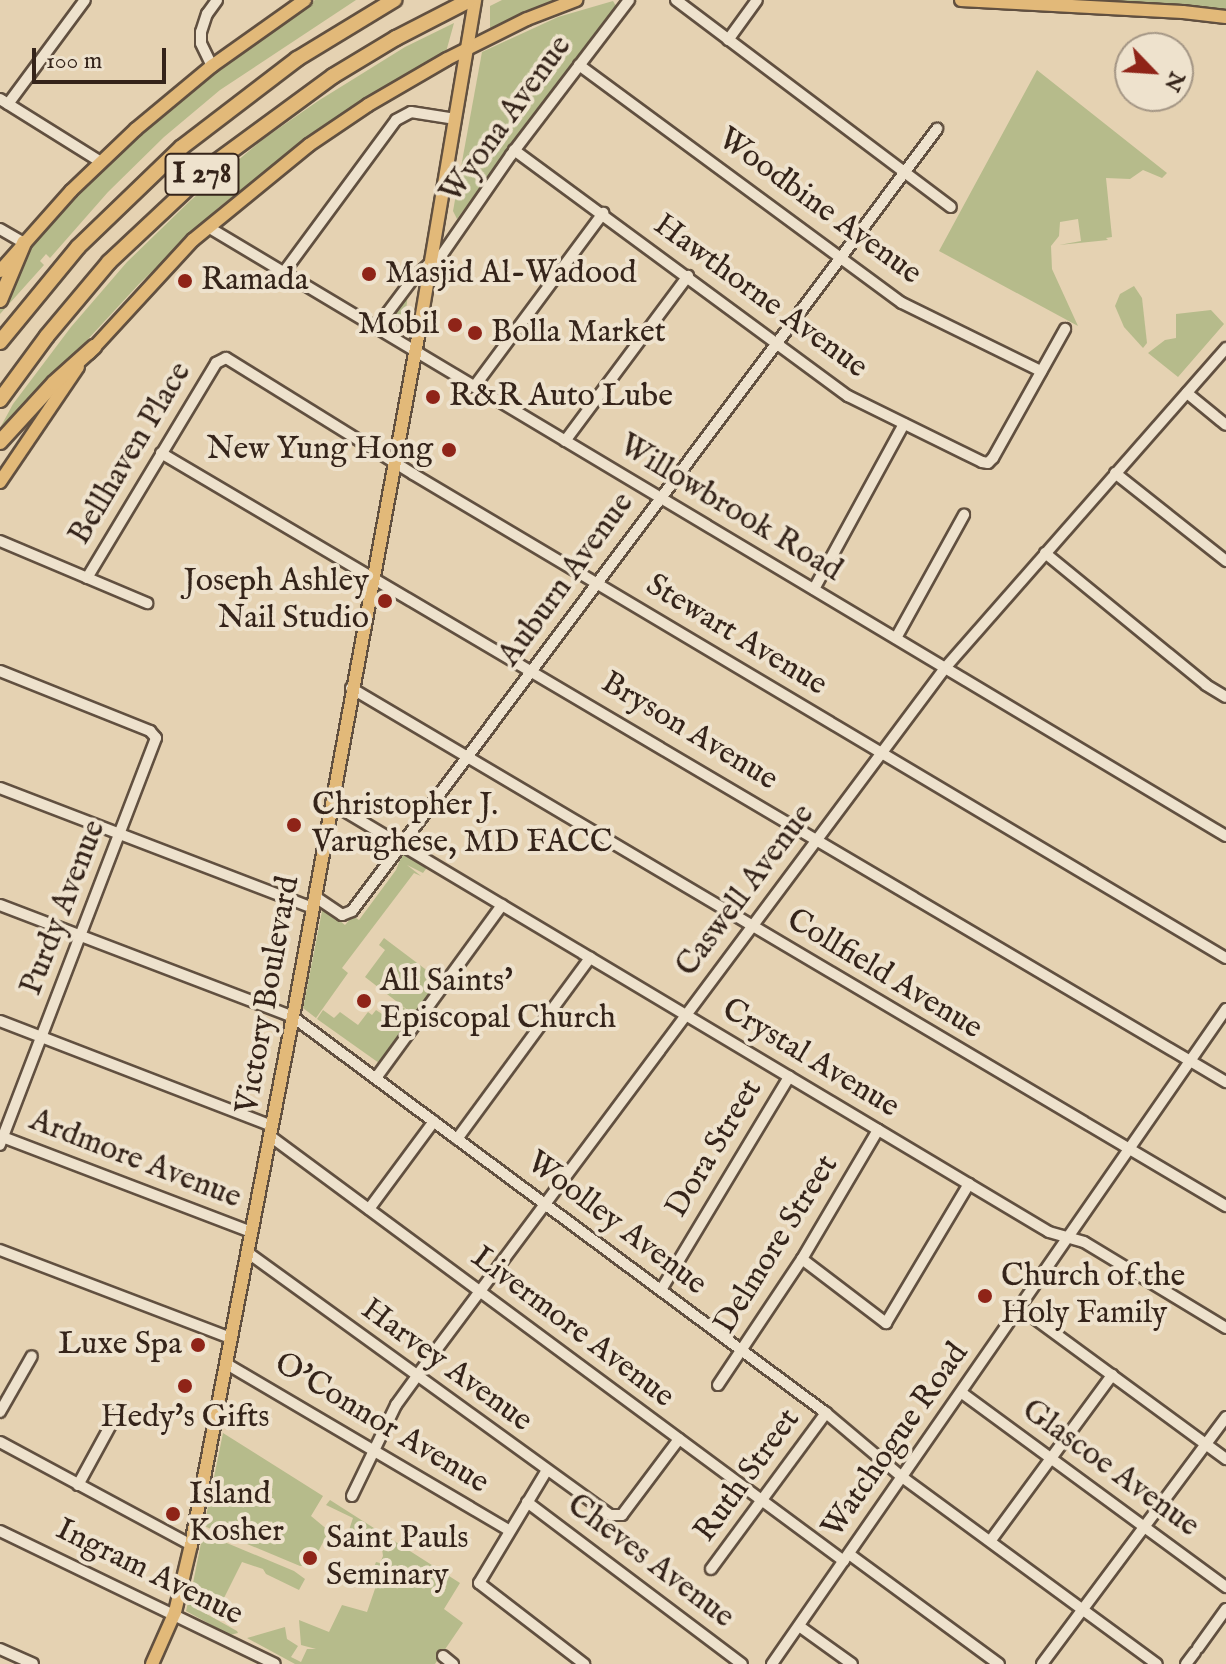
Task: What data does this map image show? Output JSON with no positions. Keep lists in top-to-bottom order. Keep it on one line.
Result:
{"streets":{"highway":["I 278"],"main road":["Victory Boulevard"],"street":["Wyona Avenue","Woodbine Avenue","Hawthorne Avenue","Bellhaven Place","Willowbrook Road","Auburn Avenue","Stewart Avenue","Bryson Avenue","Caswell Avenue","Purdy Avenue","Collfield Avenue","Crystal Avenue","Dora Street","Ardmore Avenue","Woolley Avenue","Delmore Street","Livermore Avenue","Harvey Avenue","O'Connor Avenue","Watchogue Road","Glascoe Avenue","Ruth Street","Cheves Avenue","Ingram Avenue"]},"crossings":[["Wyona Avenue","Woodbine Avenue"],["Wyona Avenue","Hawthorne Avenue"],["Wyona Avenue","Willowbrook Road"],["Wyona Avenue","Victory Boulevard"],["I 278","Victory Boulevard"],["Woodbine Avenue","Hawthorne Avenue"],["Woodbine Avenue","Auburn Avenue"],["Hawthorne Avenue","Auburn Avenue"],["Bellhaven Place","Stewart Avenue"],["Bellhaven Place","Bryson Avenue"],["Willowbrook Road","Auburn Avenue"],["Willowbrook Road","Caswell Avenue"],["Willowbrook Road","Victory Boulevard"],["Auburn Avenue","Stewart Avenue"],["Auburn Avenue","Bryson Avenue"],["Auburn Avenue","Collfield Avenue"],["Auburn Avenue","Victory Boulevard"],["Auburn Avenue","Crystal Avenue"],["Stewart Avenue","Caswell Avenue"],["Stewart Avenue","Victory Boulevard"],["Bryson Avenue","Caswell Avenue"],["Bryson Avenue","Victory Boulevard"],["Bryson Avenue","Watchogue Road"],["Caswell Avenue","Collfield Avenue"],["Caswell Avenue","Crystal Avenue"],["Caswell Avenue","Woolley Avenue"],["Caswell Avenue","Livermore Avenue"],["Caswell Avenue","Harvey Avenue"],["Caswell Avenue","O'Connor Avenue"],["Purdy Avenue","Ardmore Avenue"],["Purdy Avenue","Woolley Avenue"],["Purdy Avenue","Livermore Avenue"],["Collfield Avenue","Victory Boulevard"],["Collfield Avenue","Watchogue Road"],["Victory Boulevard","Crystal Avenue"],["Victory Boulevard","Ardmore Avenue"],["Victory Boulevard","Woolley Avenue"],["Victory Boulevard","Livermore Avenue"],["Victory Boulevard","Harvey Avenue"],["Victory Boulevard","O'Connor Avenue"],["Victory Boulevard","Ingram Avenue"],["Crystal Avenue","Dora Street"],["Crystal Avenue","Delmore Street"],["Crystal Avenue","Watchogue Road"],["Dora Street","Woolley Avenue"],["Woolley Avenue","Delmore Street"],["Woolley Avenue","Watchogue Road"],["Woolley Avenue","Ruth Street"],["Livermore Avenue","Harvey Avenue"],["Livermore Avenue","Watchogue Road"],["Livermore Avenue","Ruth Street"],["Watchogue Road","Glascoe Avenue"]],"places":["Masjid Al-Wadood","Ramada","Mobil","Bolla Market","R&R Auto Lube","New Yung Hong","Joseph Ashley Nail Studio","Christopher J. Varughese, MD FACC","All Saints' Episcopal Church","Church of the Holy Family","Luxe Spa","Hedy's Gifts","Island Kosher","Saint Pauls Seminary"],"scale_bar":"100 m","north":"bottom right"}
